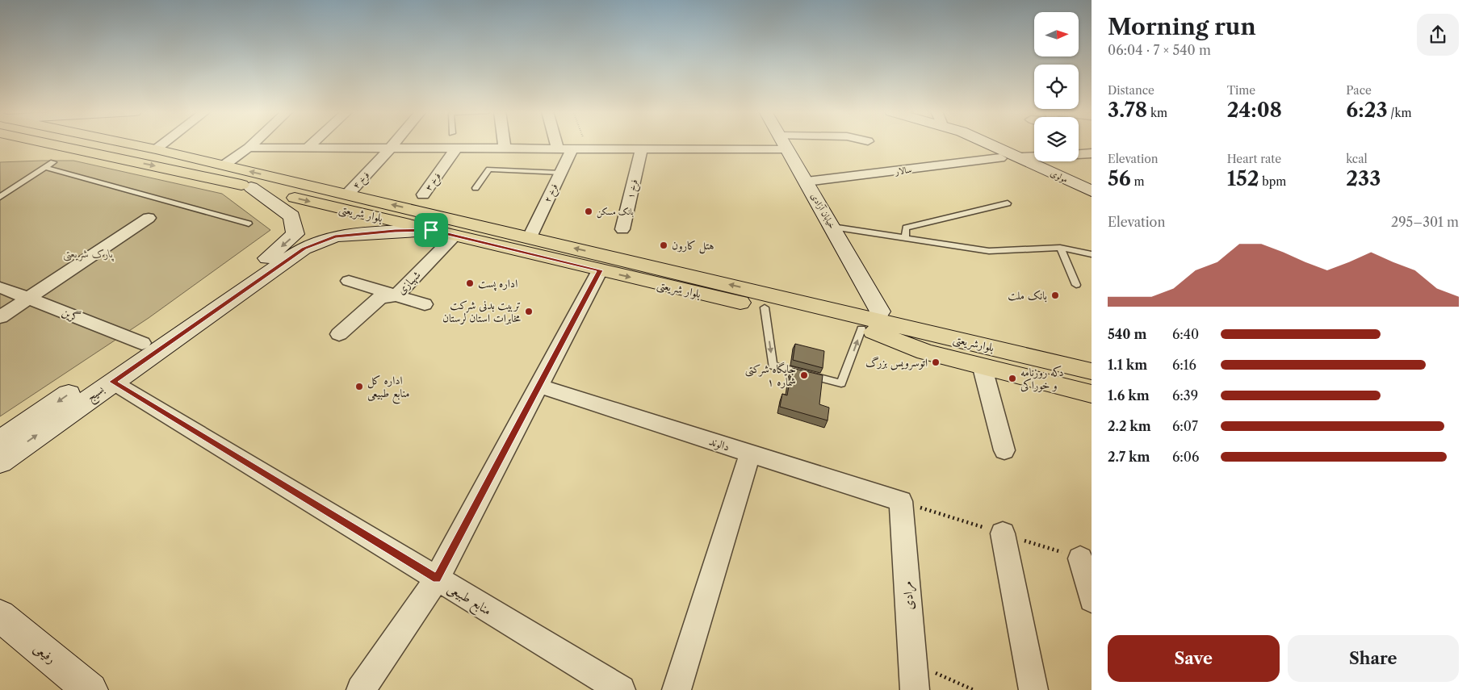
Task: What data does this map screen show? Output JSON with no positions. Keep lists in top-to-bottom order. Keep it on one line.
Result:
{"streets":{"main road":["بلوار شریعتی","بلوارشریعتی"],"street":["سالار","مولوی","فرخ ۴","فرخ ۳","فرخ ۱","فرخ ۲","خیابان آزادی","شهبازی","گرین","بسیج","دالوند","مرادی","منابع طبیعی","رفیعی"]},"crossings":[["سالار","خیابان آزادی"],["فرخ ۴","بلوار شریعتی"],["فرخ ۲","بلوار شریعتی"],["خیابان آزادی","بلوارشریعتی"],["بلوار شریعتی","شهبازی"],["بلوار شریعتی","بسیج"],["گرین","بسیج"],["بسیج","منابع طبیعی"],["دالوند","مرادی"]],"parks":["پارک شریعتی"],"places":["بانک مسکن","هتل کارون","اداره پست","بانک ملت","تربیت بدنی شرکت مخابرات استان لرستان","اتوسرویس بزرگ","جایگاه شرکتی شماره ۱","دکه روزنامه و خوراکی","اداره کل منابع طبیعی"],"north":"right","page":{"heading":["Morning run","06:04 · 7 × 540 m"],"stats":[["Distance","3.78 km"],["Time","24:08"],["Pace","6:23 /km"],["Elevation","56 m"],["Heart rate","152 bpm"],["kcal","233"]],"chart":["Elevation","295–301 m"],"list":[{"name":"540 m","note":"6:40"},{"name":"1.1 km","note":"6:16"},{"name":"1.6 km","note":"6:39"},{"name":"2.2 km","note":"6:07"},{"name":"2.7 km","note":"6:06"}],"buttons":["Save","Share"]}}
